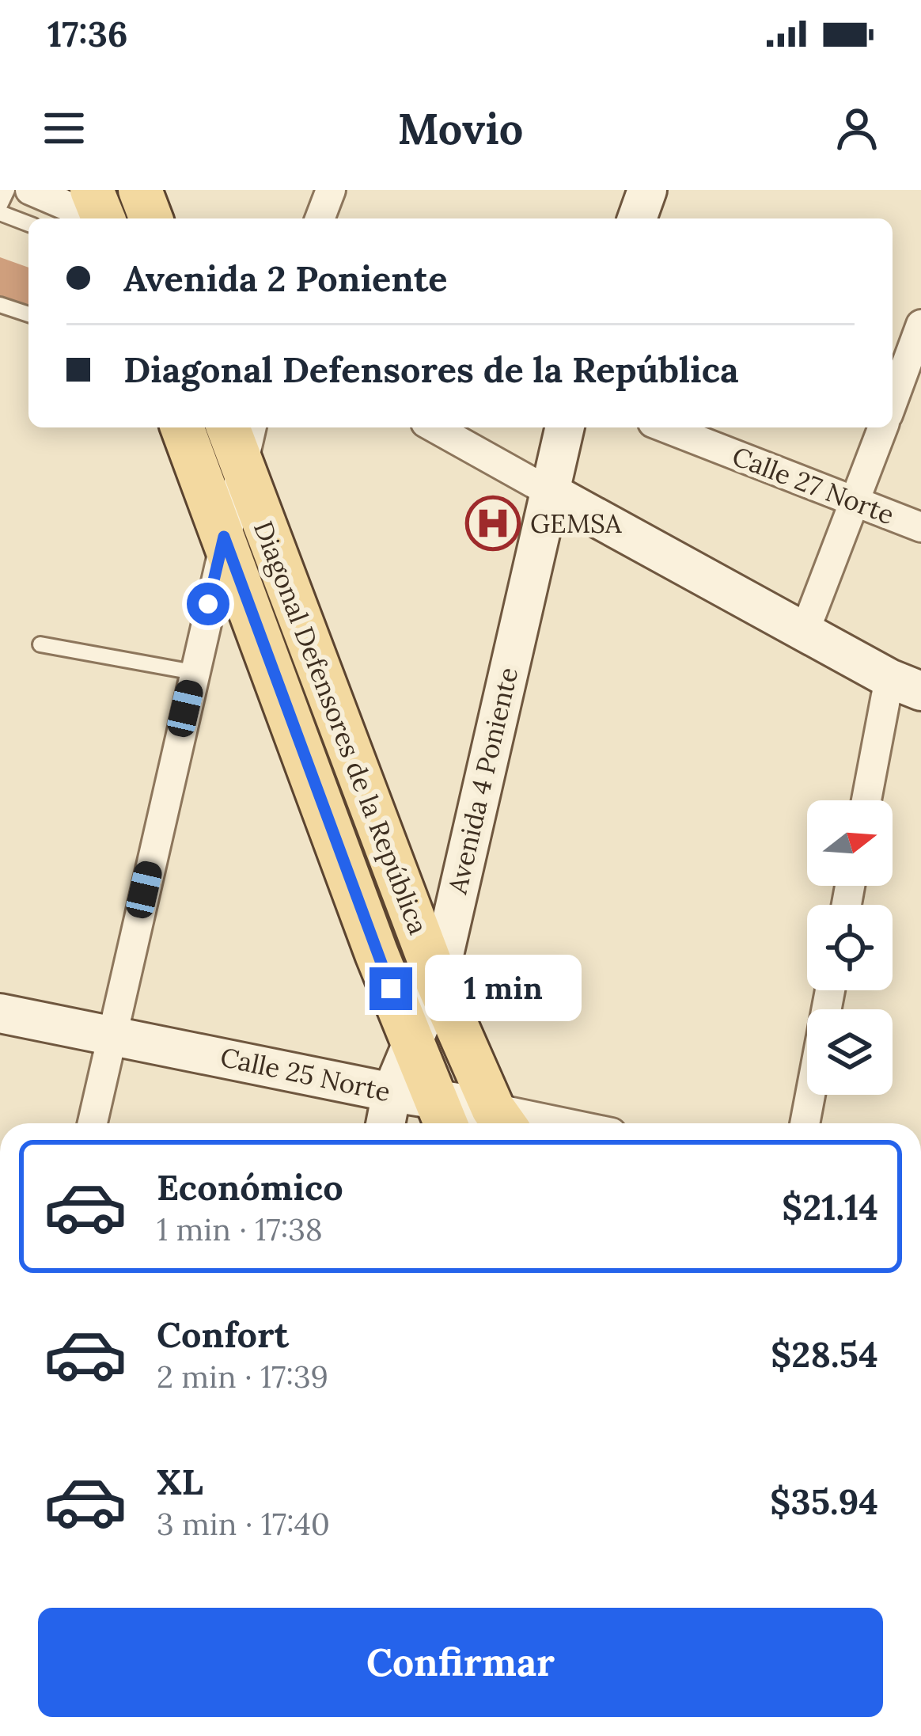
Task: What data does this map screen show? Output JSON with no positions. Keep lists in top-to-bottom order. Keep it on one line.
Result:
{"streets":{"main road":["Diagonal Defensores de la República"],"street":["Calle 27 Norte","Avenida 4 Poniente","Calle 25 Norte"]},"crossings":[["Diagonal Defensores de la República","Avenida 4 Poniente"],["Diagonal Defensores de la República","Calle 25 Norte"],["Avenida 4 Poniente","Calle 25 Norte"]],"places":{"hospital":["GEMSA"]},"north":"right","page":{"status":"17:36","header":"Movio","banner":["Avenida 2 Poniente","Diagonal Defensores de la República"],"bubble":"1 min","list":[{"name":"Económico","note":"1 min · 17:38","value":"$21.14"},{"name":"Confort","note":"2 min · 17:39","value":"$28.54"},{"name":"XL","note":"3 min · 17:40","value":"$35.94"}],"buttons":"Confirmar"}}
